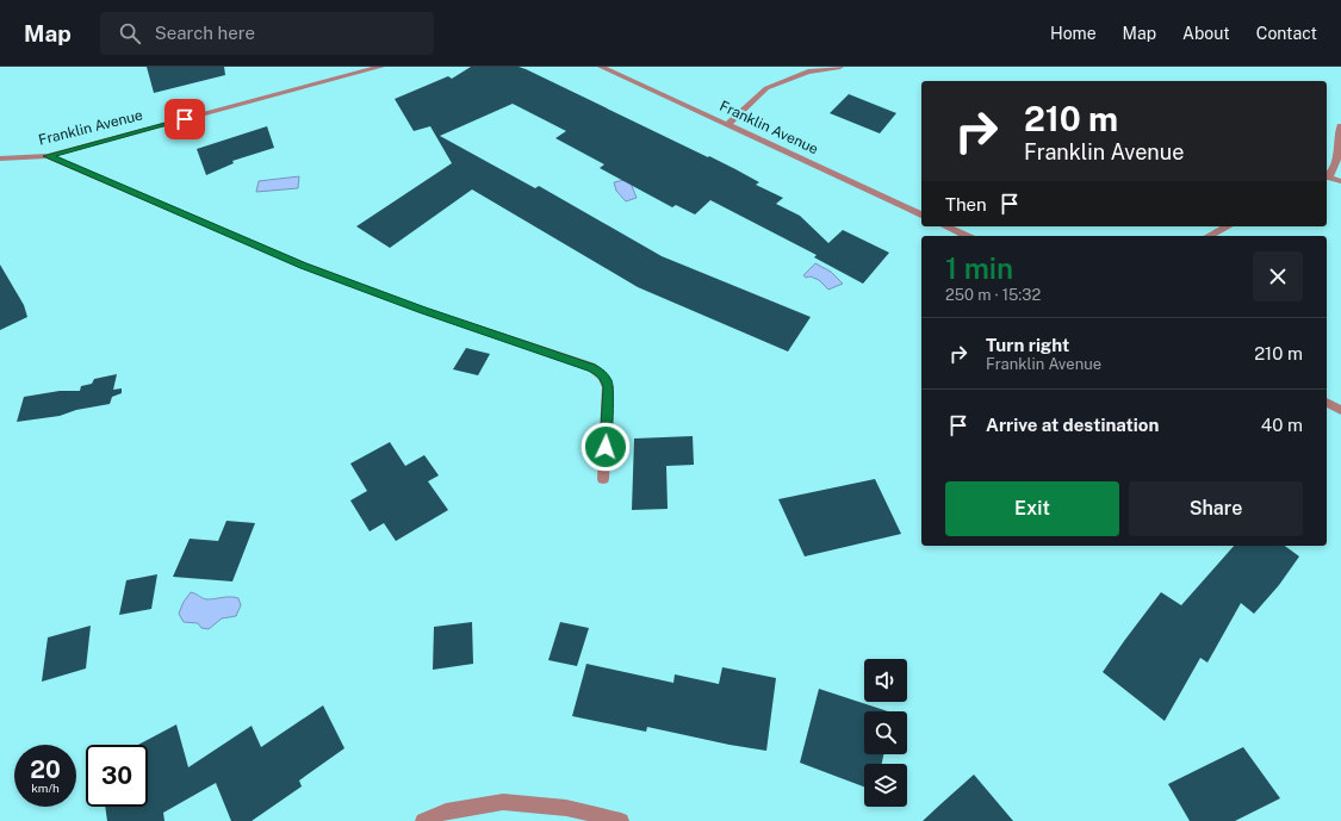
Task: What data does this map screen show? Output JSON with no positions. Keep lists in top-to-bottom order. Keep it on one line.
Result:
{"streets":{"street":["Franklin Avenue"]},"page":{"header":"Map","search":"Search here","nav":["Home","Map","About","Contact"],"turn":["210 m","Franklin Avenue"],"then":"Then","heading":["1 min","250 m · 15:32"],"list":[{"name":"Turn right","note":"Franklin Avenue","value":"210 m"},{"name":"Arrive at destination","value":"40 m"}],"buttons":["Exit","Share"],"speed":"20 km/h","limit":"30"}}
